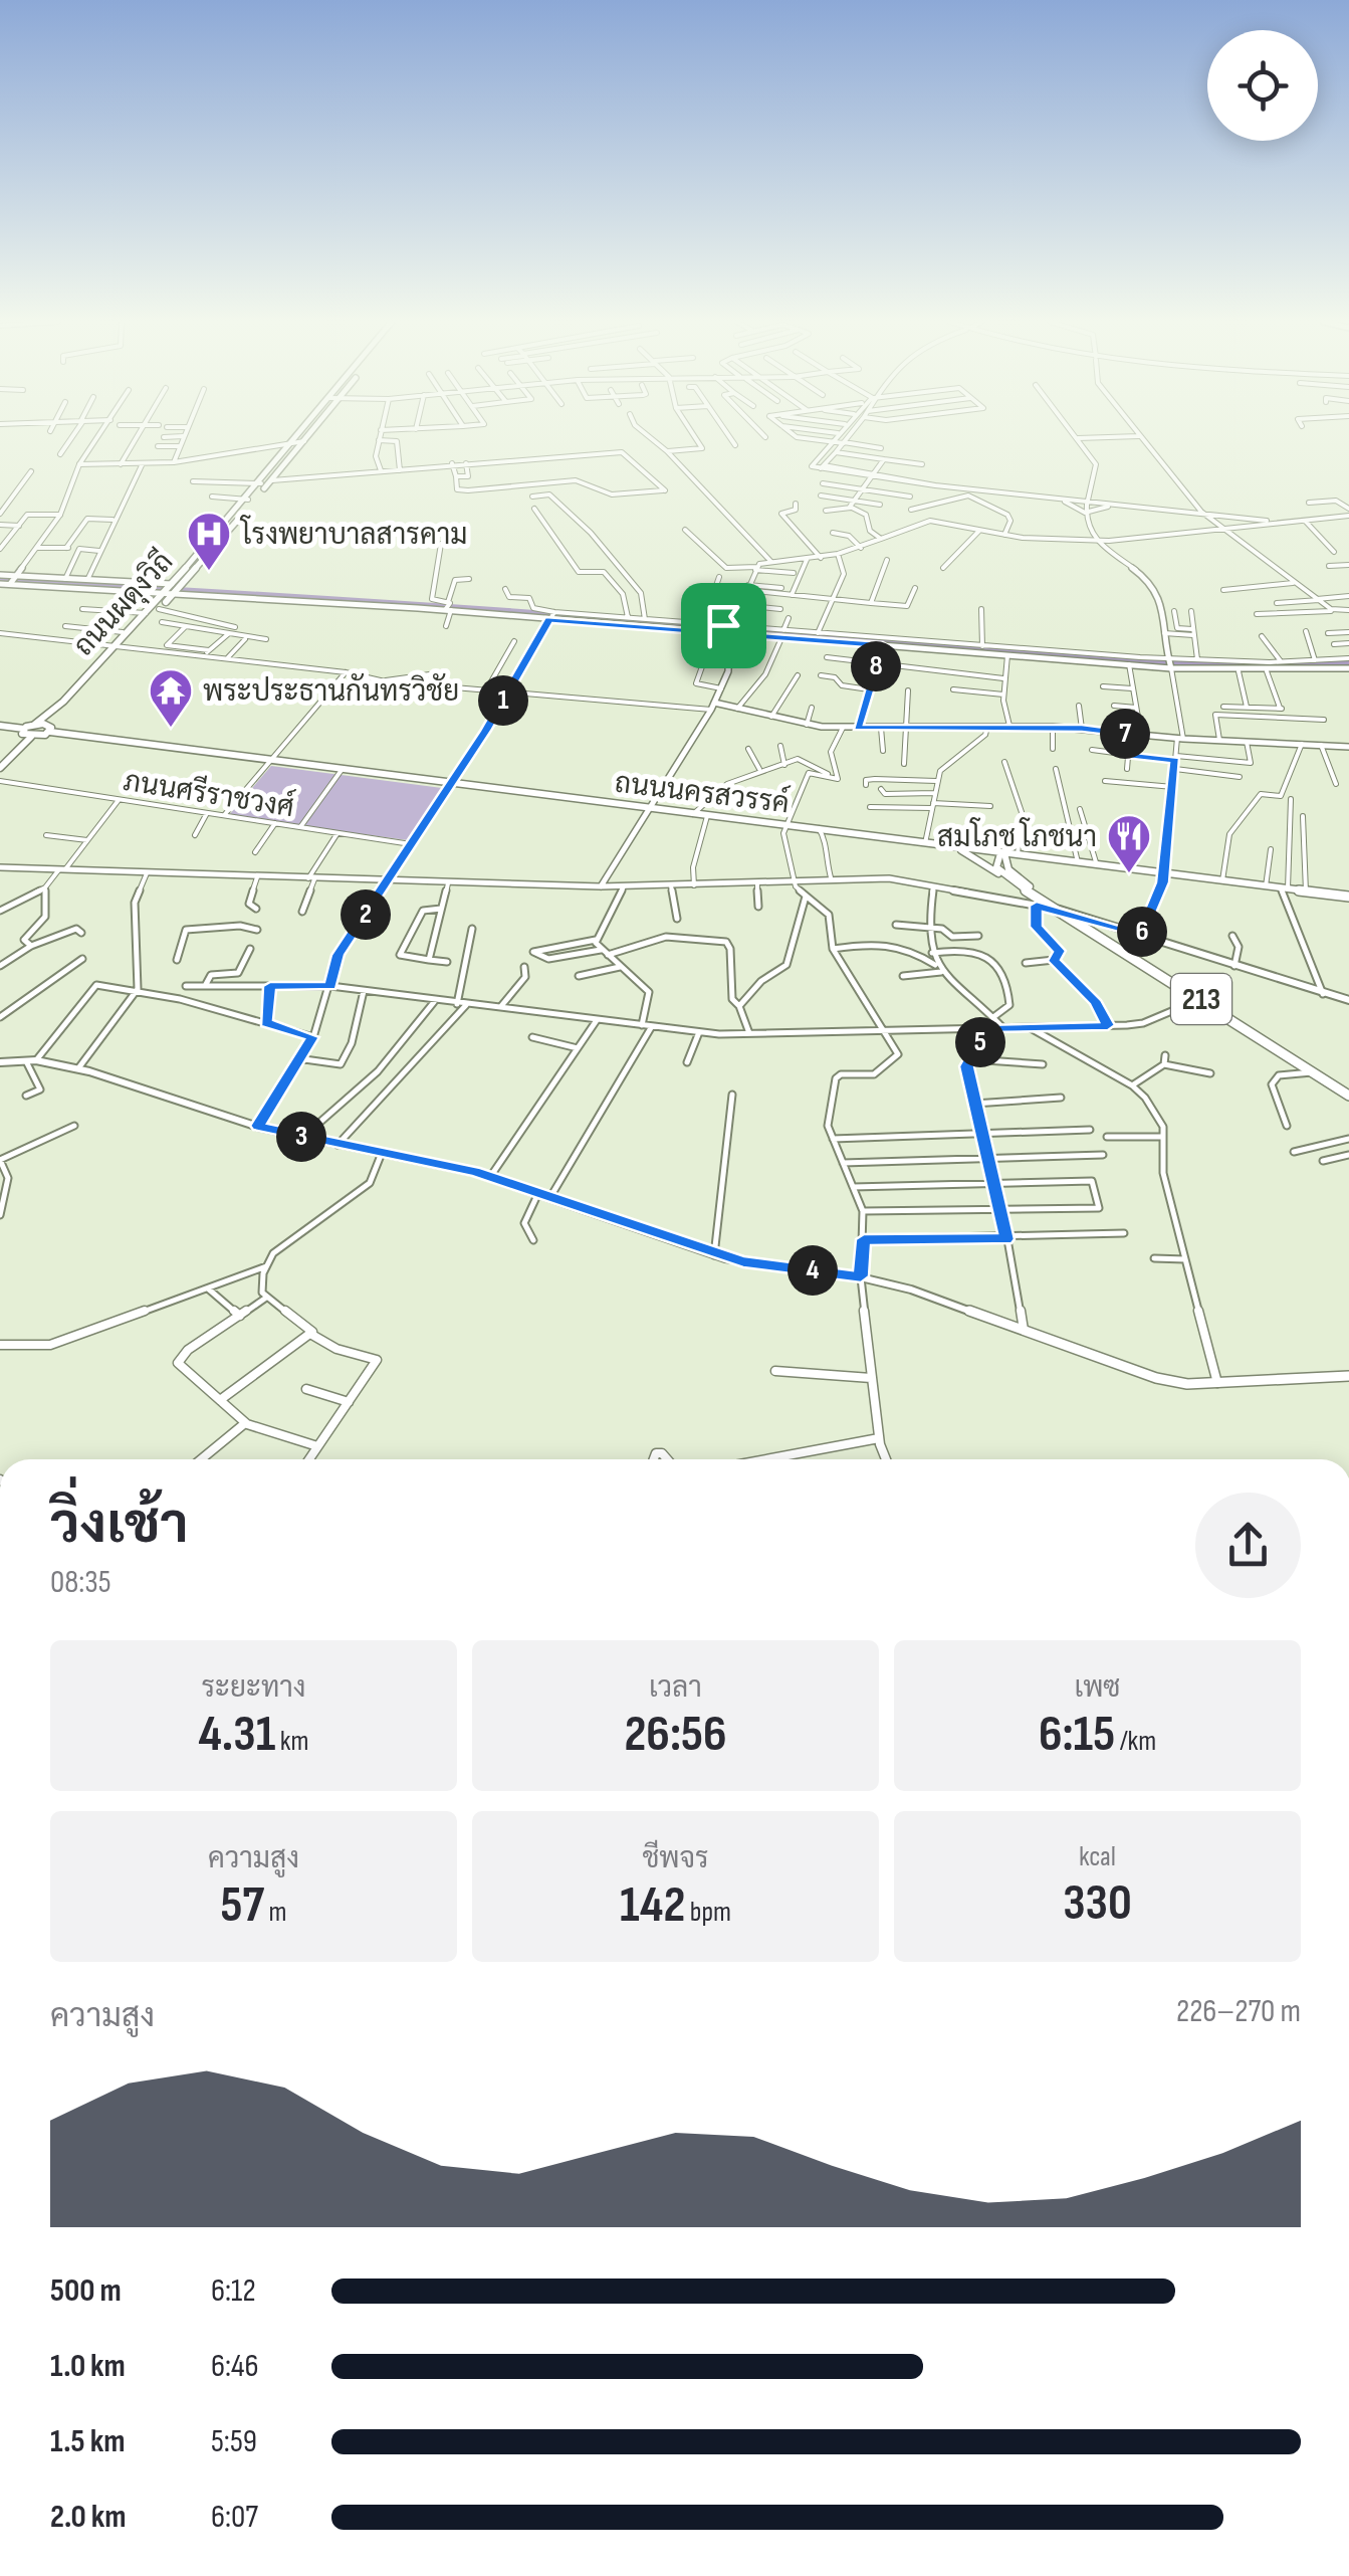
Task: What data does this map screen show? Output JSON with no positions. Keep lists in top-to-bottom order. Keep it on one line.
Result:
{"streets":{"main road":["ถนนผดุงวิถี","ถนนนครสวรรค์","213"],"street":["ภนนศรีราชวงศ์"]},"crossings":[["ถนนผดุงวิถี","ถนนนครสวรรค์"]],"places":{"hospital":["โรงพยาบาลสารคาม"],"temple":["พระประธานกันทรวิชัย"],"restaurant":["สมโภช โภชนา"]},"page":{"pins":["8","1","7","2","6","5","3","4"],"heading":["วิ่งเช้า","08:35"],"stats":[["ระยะทาง","4.31 km"],["เวลา","26:56"],["เพซ","6:15 /km"],["ความสูง","57 m"],["ชีพจร","142 bpm"],["kcal","330"]],"chart":["ความสูง","226–270 m"],"list":[{"name":"500 m","note":"6:12"},{"name":"1.0 km","note":"6:46"},{"name":"1.5 km","note":"5:59"},{"name":"2.0 km","note":"6:07"}]}}
